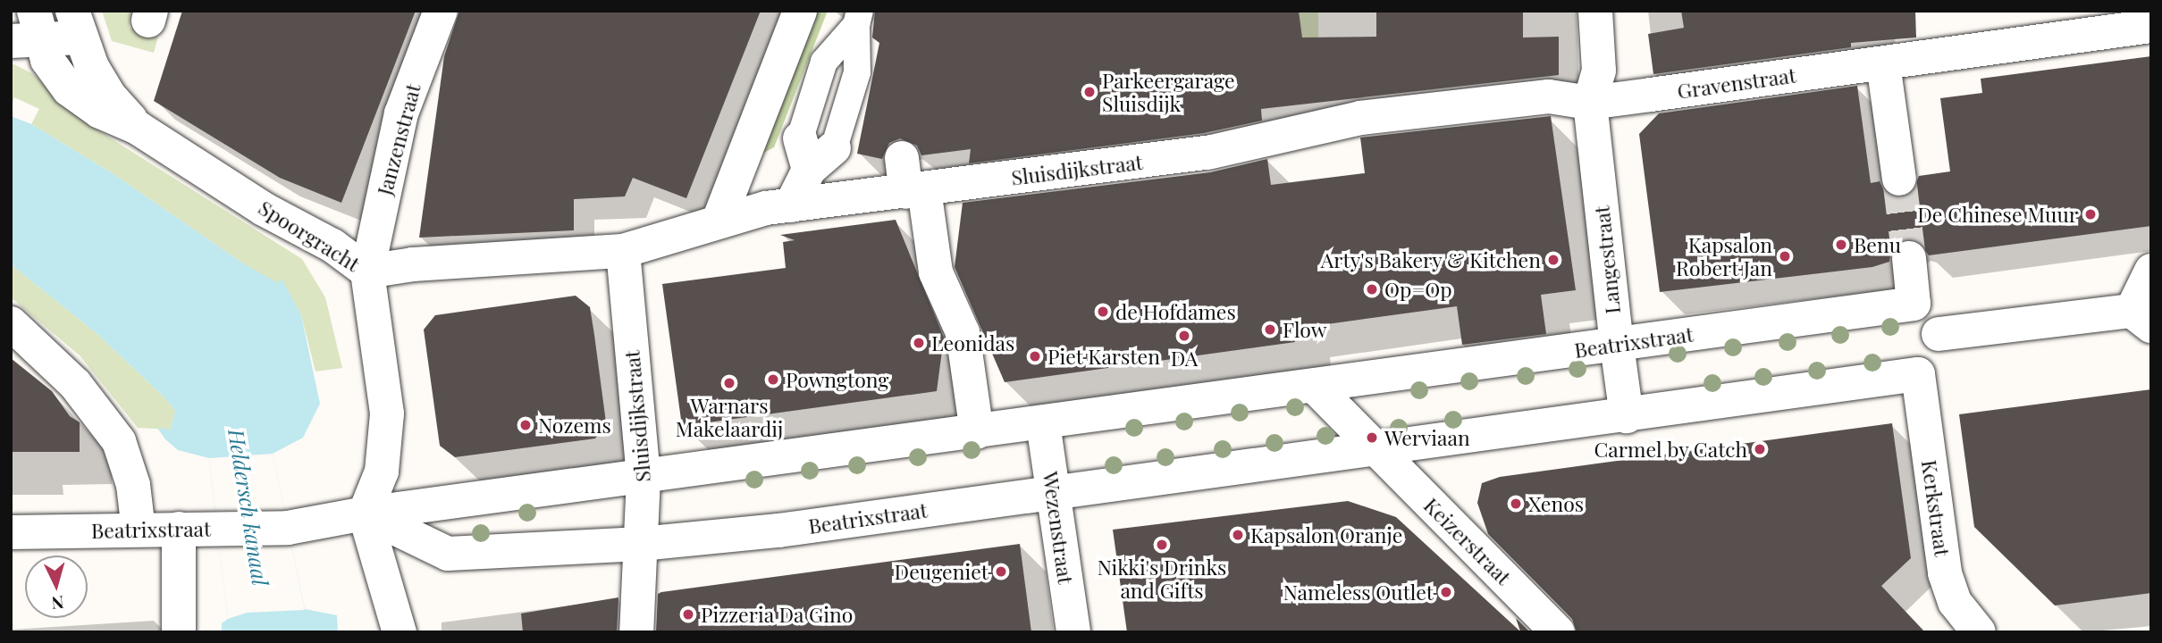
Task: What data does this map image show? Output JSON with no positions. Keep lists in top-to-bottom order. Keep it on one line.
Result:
{"streets":{"street":["Gravenstraat","Janzenstraat","Sluisdijkstraat","Spoorgracht","Langestraat","Beatrixstraat","Kerkstraat","Wezenstraat","Keizerstraat"]},"crossings":[["Gravenstraat","Sluisdijkstraat"],["Gravenstraat","Langestraat"],["Janzenstraat","Sluisdijkstraat"],["Janzenstraat","Spoorgracht"],["Sluisdijkstraat","Spoorgracht"],["Sluisdijkstraat","Langestraat"],["Sluisdijkstraat","Beatrixstraat"],["Spoorgracht","Beatrixstraat"],["Langestraat","Beatrixstraat"],["Beatrixstraat","Kerkstraat"],["Beatrixstraat","Wezenstraat"],["Beatrixstraat","Keizerstraat"]],"water":["Heldersch kanaal"],"places":["Parkeergarage Sluisdijk","De Chinese Muur","Benu","Kapsalon Robert Jan","Arty's Bakery & Kitchen","Op=Op","de Hofdames","Flow","DA","Leonidas","Piet Karsten","Powngtong","Warnars Makelaardij","Nozems","Werviaan","Carmel by Catch","Xenos","Kapsalon Oranje","Nikki's Drinks and Gifts","Deugeniet","Nameless Outlet","Pizzeria Da Gino"],"north":"bottom"}
